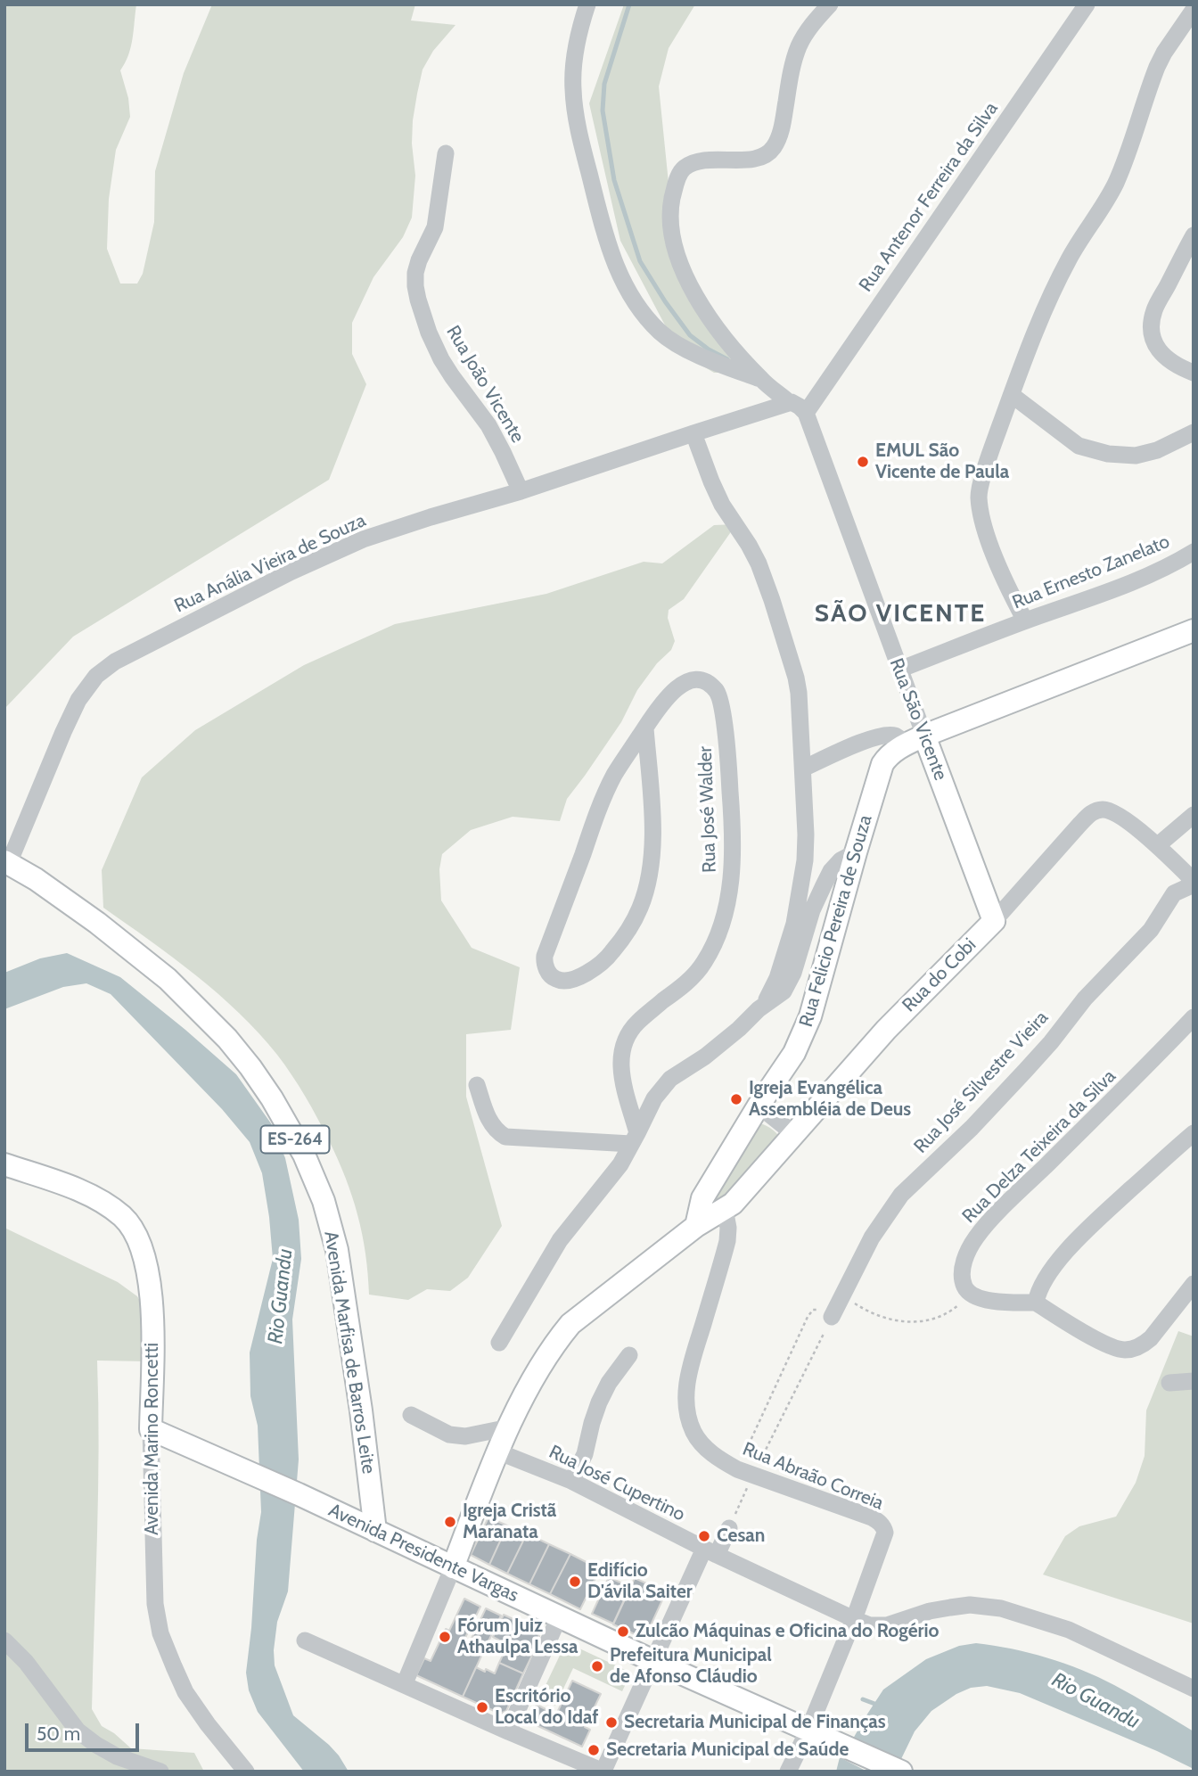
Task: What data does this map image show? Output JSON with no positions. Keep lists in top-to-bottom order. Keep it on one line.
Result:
{"streets":{"main road":["Rua São Vicente","Rua Felicio Pereira de Souza","Rua do Cobi","ES-264","Avenida Marfisa de Barros Leite","Avenida Marino Roncetti","Avenida Presidente Vargas"],"street":["Rua Antenor Ferreira da Silva","Rua João Vicente","Rua Anália Vieira de Souza","Rua Ernesto Zanelato","Rua José Walder","Rua José Silvestre Vieira","Rua Delza Teixeira da Silva","Rua Abraão Correia","Rua José Cupertino"]},"crossings":[["Rua Antenor Ferreira da Silva","Rua São Vicente"],["Rua João Vicente","Rua Anália Vieira de Souza"],["Rua Anália Vieira de Souza","Avenida Marfisa de Barros Leite"],["Rua Ernesto Zanelato","Rua São Vicente"],["Rua São Vicente","Rua Felicio Pereira de Souza"],["Rua São Vicente","Rua do Cobi"],["Rua Felicio Pereira de Souza","Rua do Cobi"],["Rua do Cobi","Rua José Silvestre Vieira"],["Rua do Cobi","Rua Abraão Correia"],["Avenida Marfisa de Barros Leite","Avenida Presidente Vargas"],["Avenida Marino Roncetti","Avenida Presidente Vargas"],["Rua Abraão Correia","Rua José Cupertino"]],"districts":["SÃO VICENTE"],"water":["Rio Guandu"],"places":["EMUL São Vicente de Paula","Igreja Evangélica Assembléia de Deus","Igreja Cristã Maranata","Cesan","Edifício D'ávila Saiter","Zulcão Máquinas e Oficina do Rogério","Fórum Juiz Athaulpa Lessa","Prefeitura Municipal de Afonso Cláudio","Escritório Local do Idaf","Secretaria Municipal de Finanças","Secretaria Municipal de Saúde"],"scale_bar":"50 m"}
